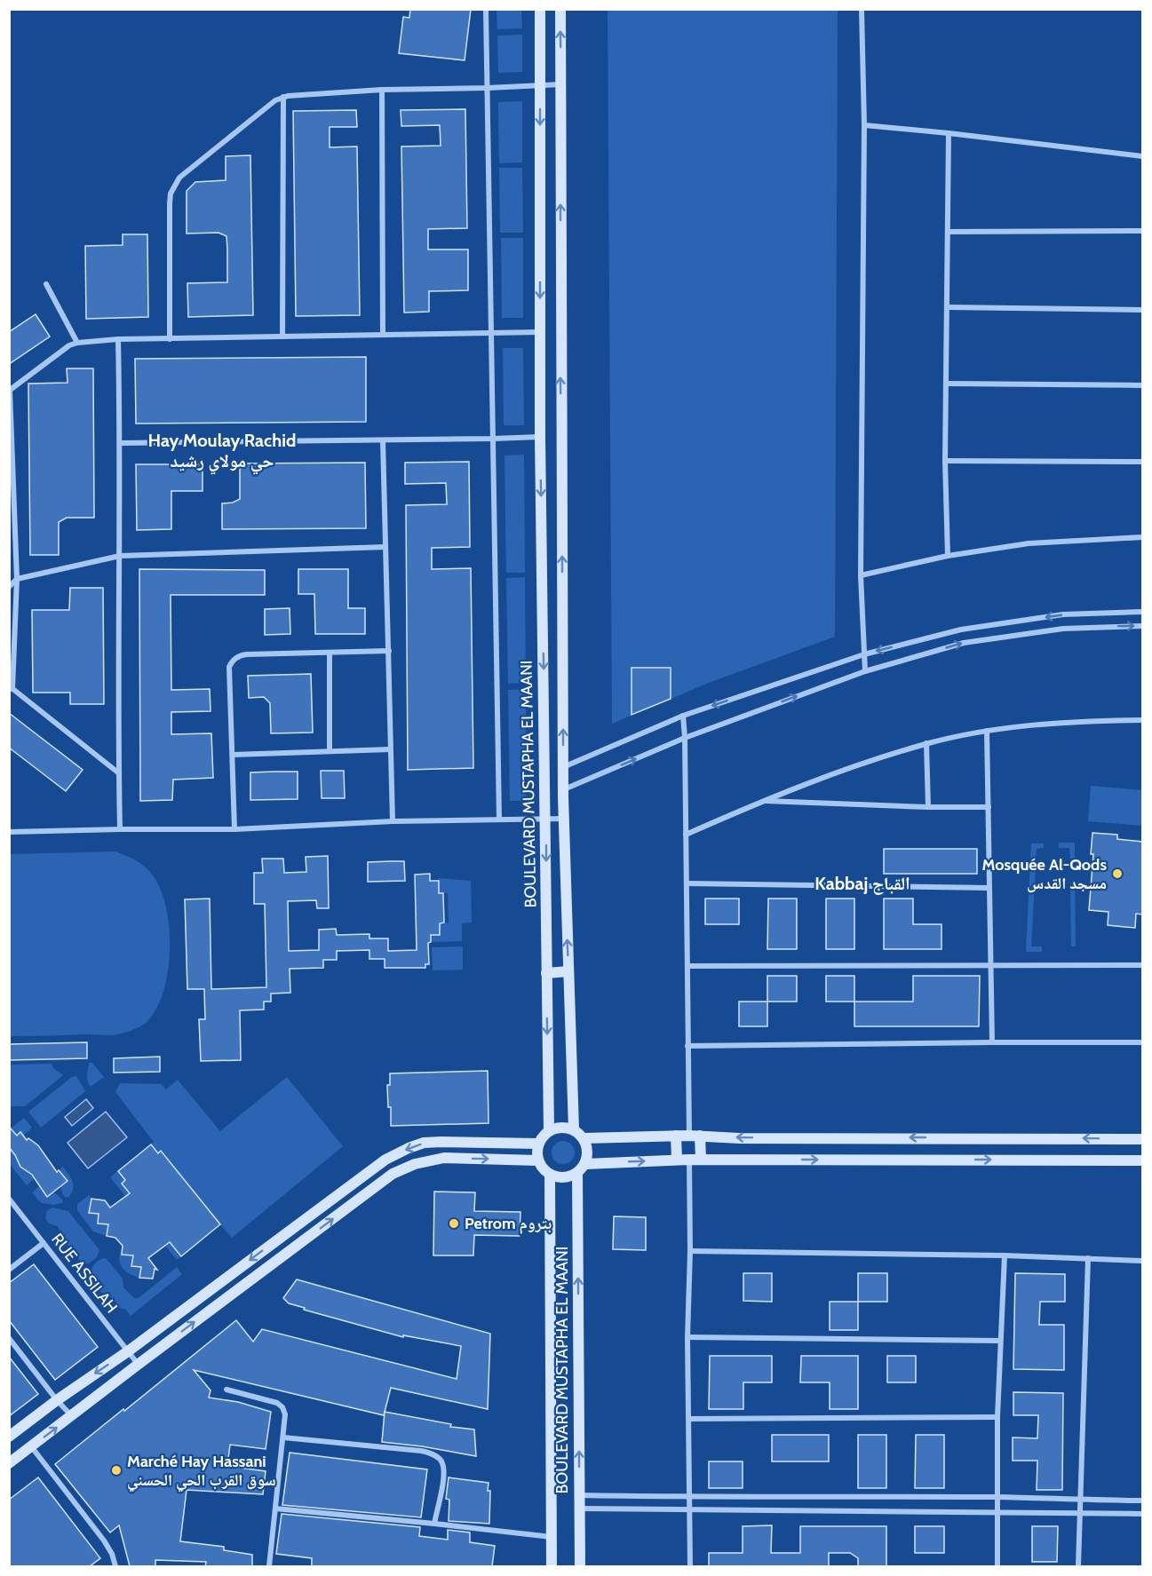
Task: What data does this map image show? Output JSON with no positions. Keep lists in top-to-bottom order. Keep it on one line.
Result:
{"streets":{"street":["BOULEVARD MUSTAPHA EL MAANI","RUE ASSILAH"]},"districts":["Hay Moulay Rachid حي مولاي رشيد","Kabbaj القباج"],"places":["Mosquée Al-Qods مسجد القدس","Petrom بتروم","Marché Hay Hassani سوق القرب الحي الحسني"]}
